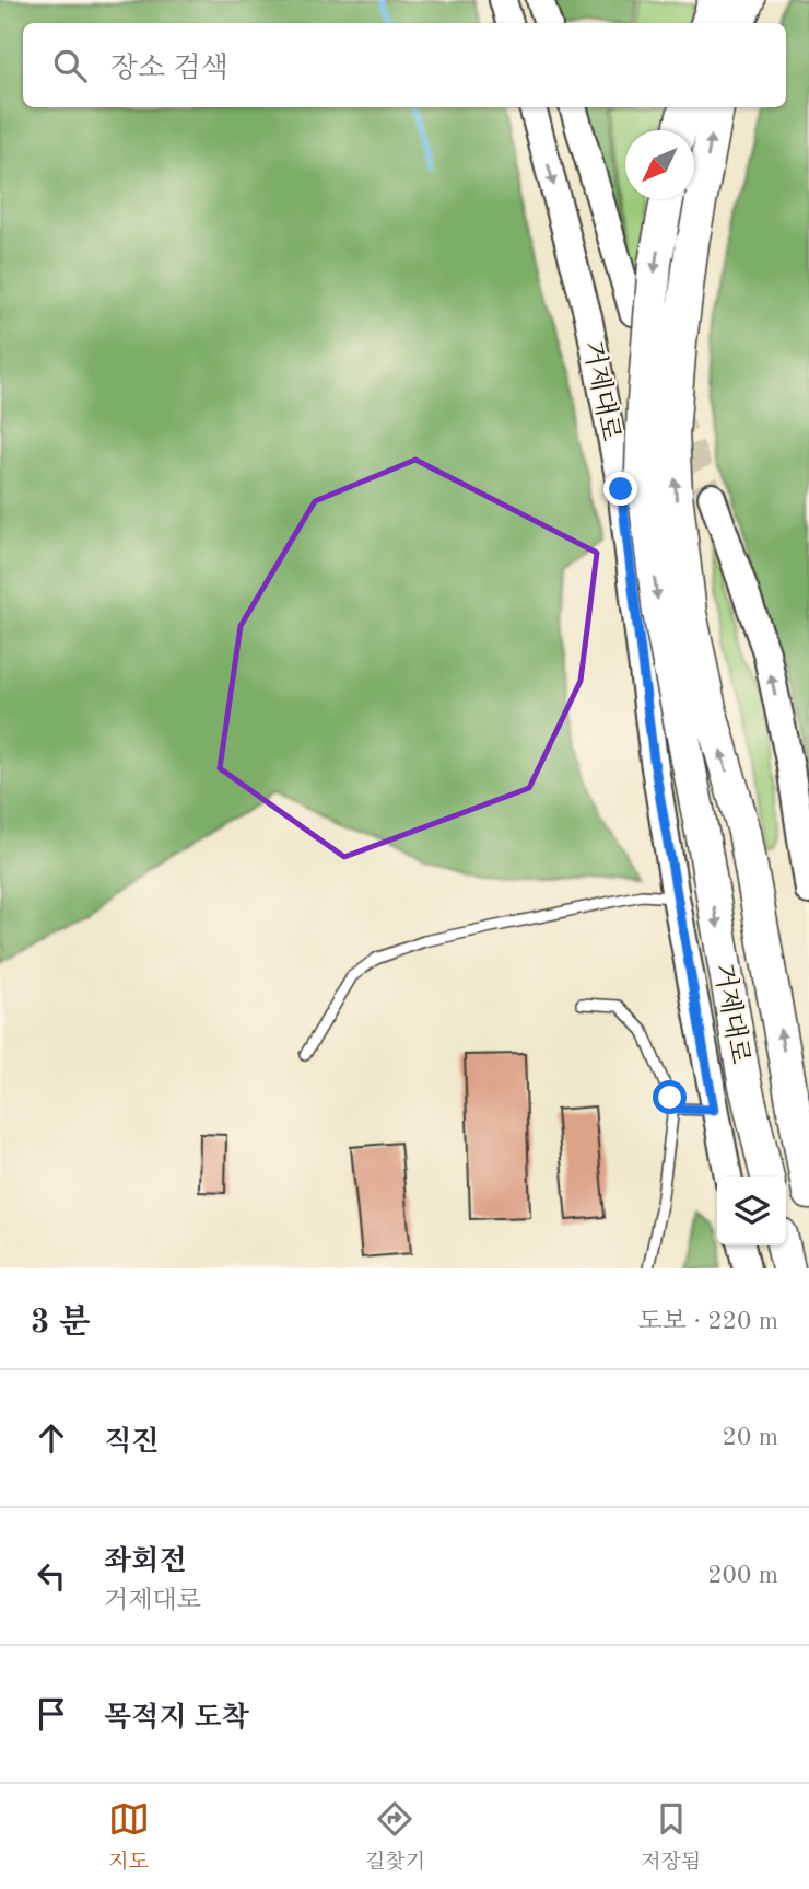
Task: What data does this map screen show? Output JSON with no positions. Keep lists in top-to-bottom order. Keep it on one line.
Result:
{"streets":{"highway":["거제대로"]},"north":"bottom left","page":{"search":"장소 검색","heading":["3 분","도보 · 220 m"],"list":[["직진","20 m"],["좌회전","거제대로","200 m"],"목적지 도착"],"nav":["지도","길찾기","저장됨"]}}
